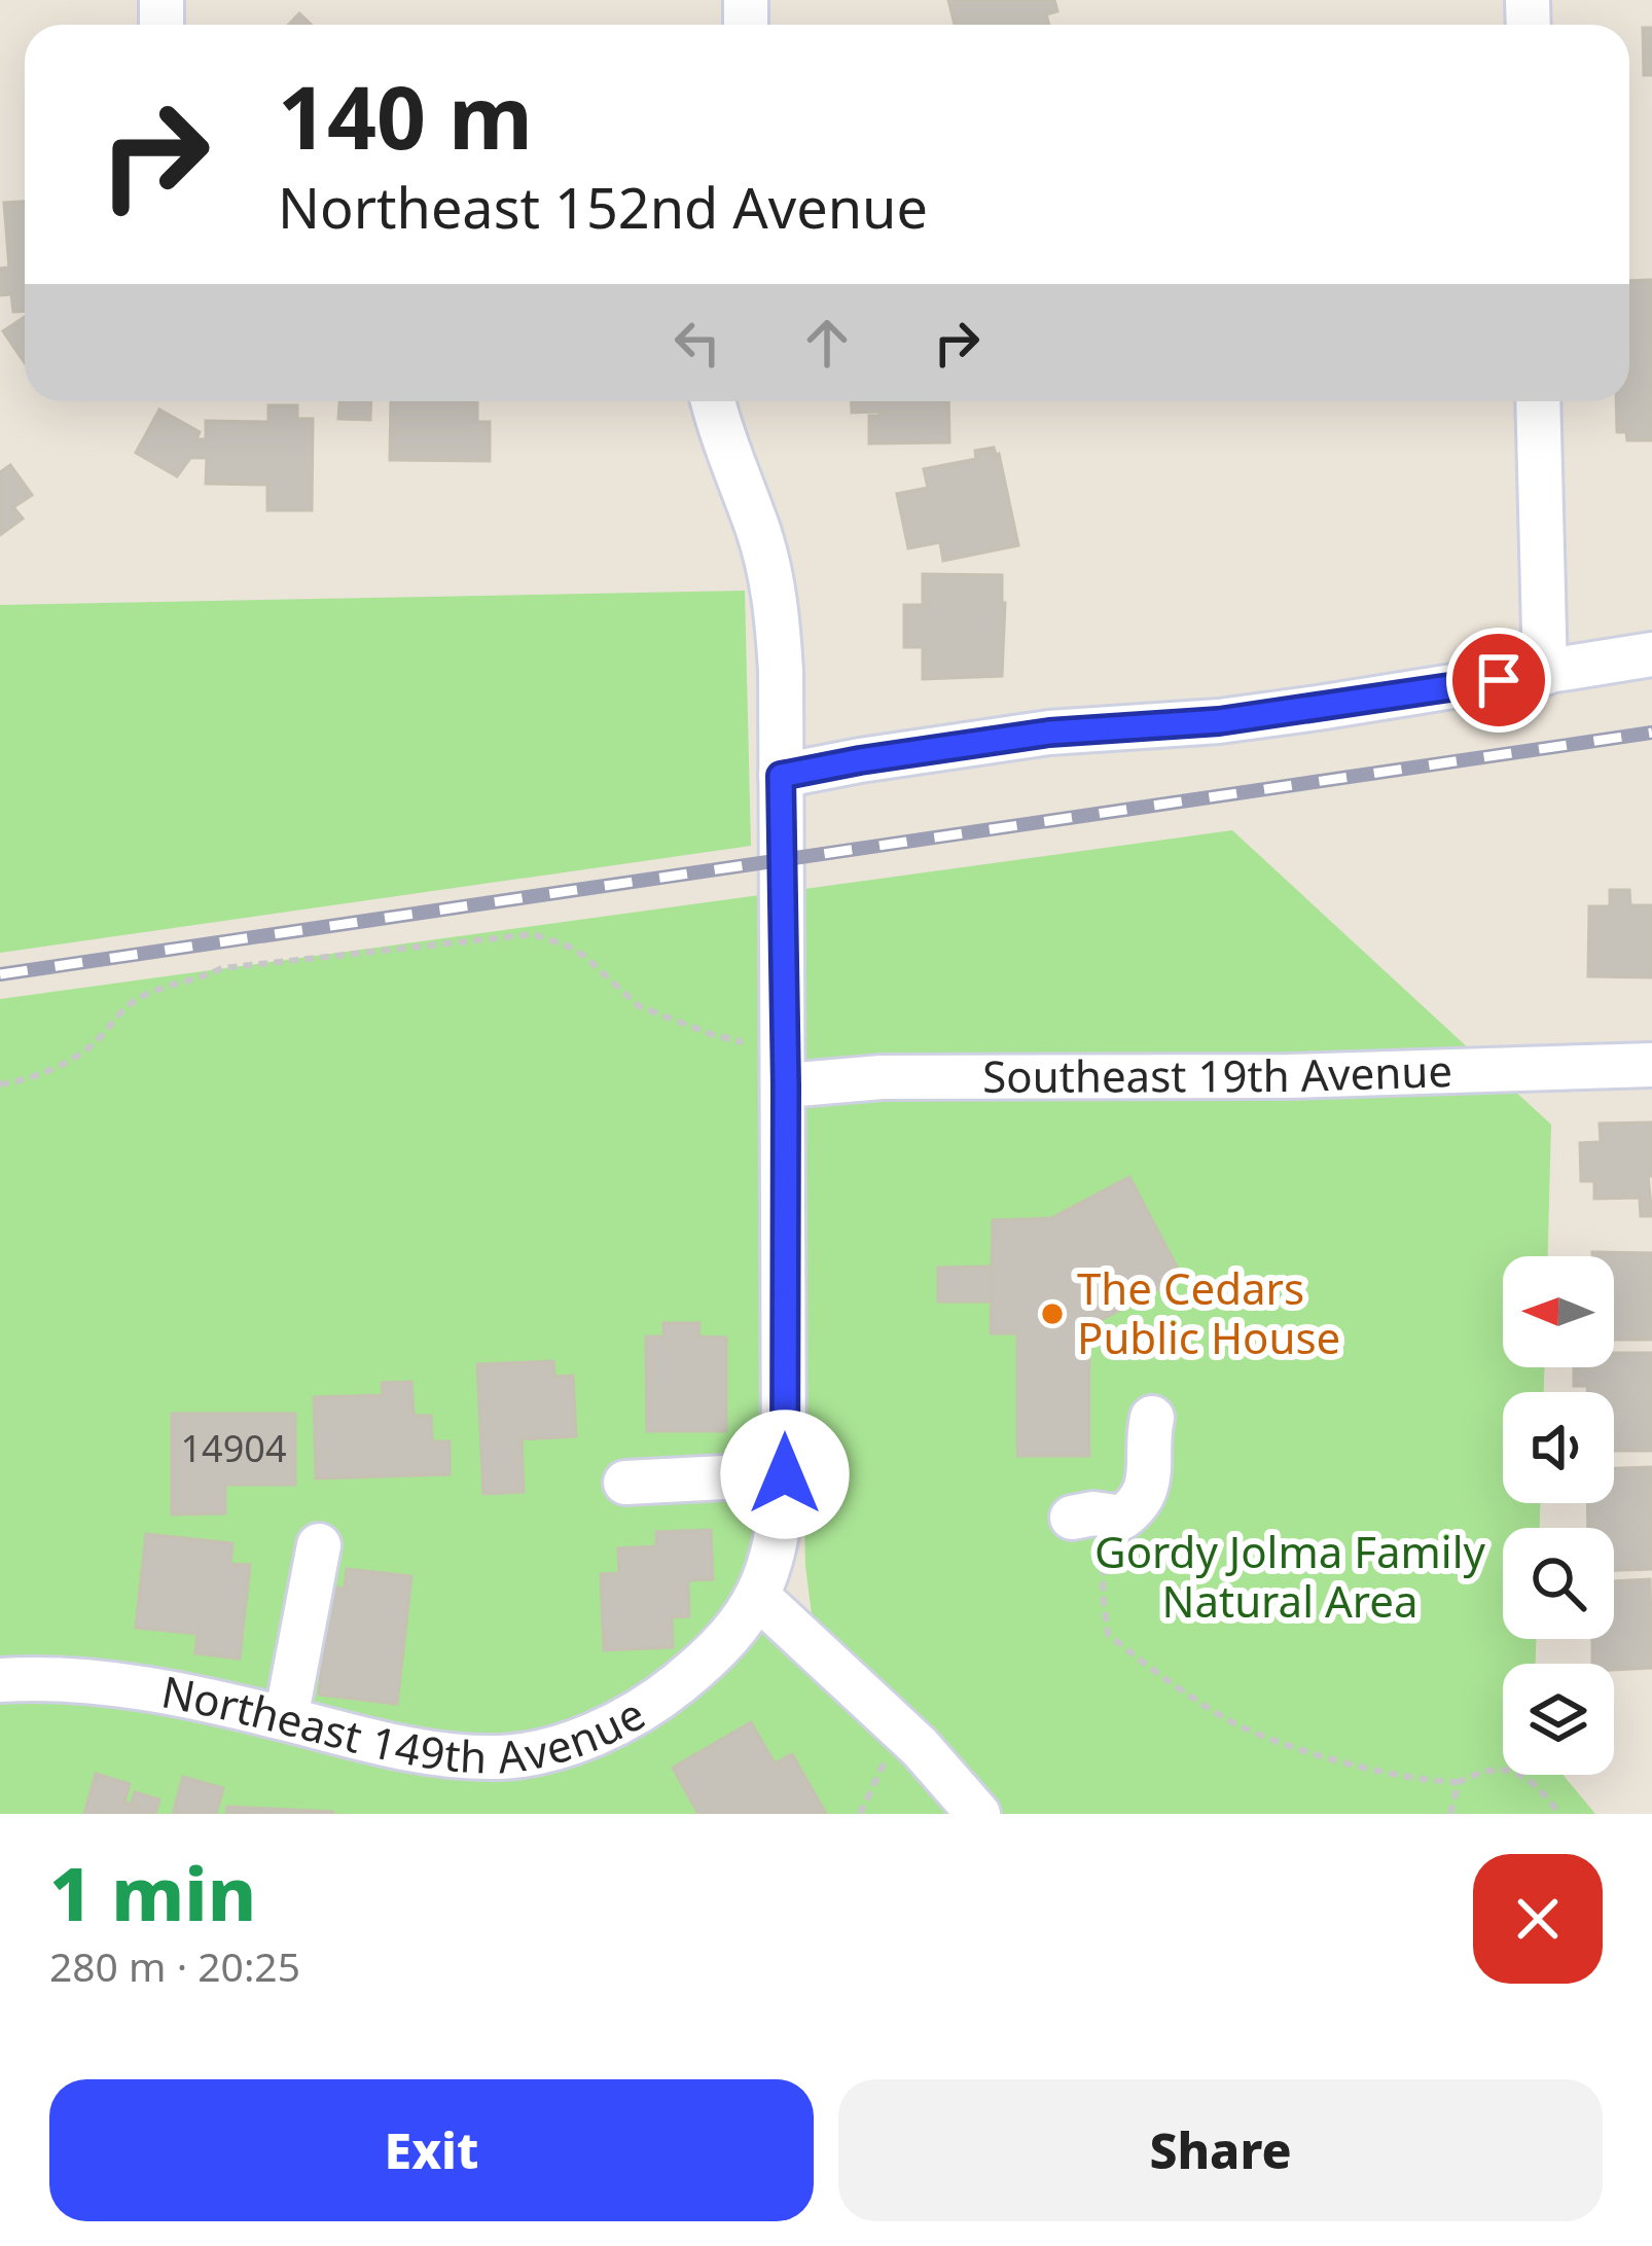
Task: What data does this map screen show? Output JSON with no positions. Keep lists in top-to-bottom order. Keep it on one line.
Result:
{"streets":{"street":["Southeast 19th Avenue","Northeast 149th Avenue"]},"parks":["Gordy Jolma Family Natural Area"],"places":["The Cedars Public House"],"house_numbers":["14904"],"north":"left","page":{"turn":["140 m","Northeast 152nd Avenue"],"heading":["1 min","280 m · 20:25"],"buttons":["Exit","Share"]}}
